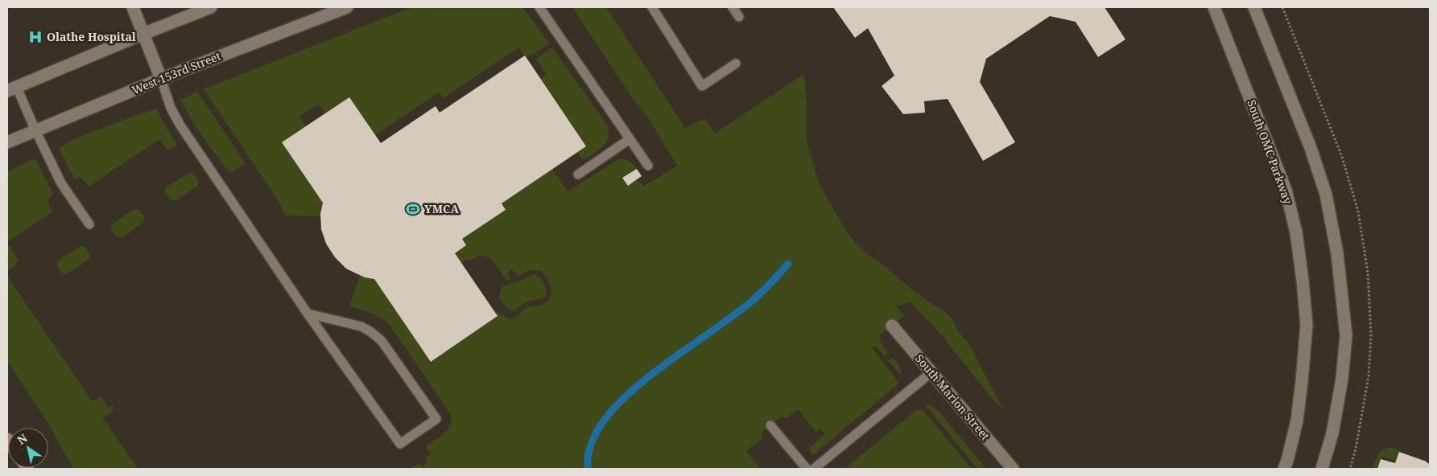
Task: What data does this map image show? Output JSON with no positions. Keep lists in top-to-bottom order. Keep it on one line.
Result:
{"streets":{"street":["West 153rd Street","South OMC Parkway","South Marion Street"]},"places":{"hospital":["Olathe Hospital"],"sports":["YMCA"]},"north":"top left"}
